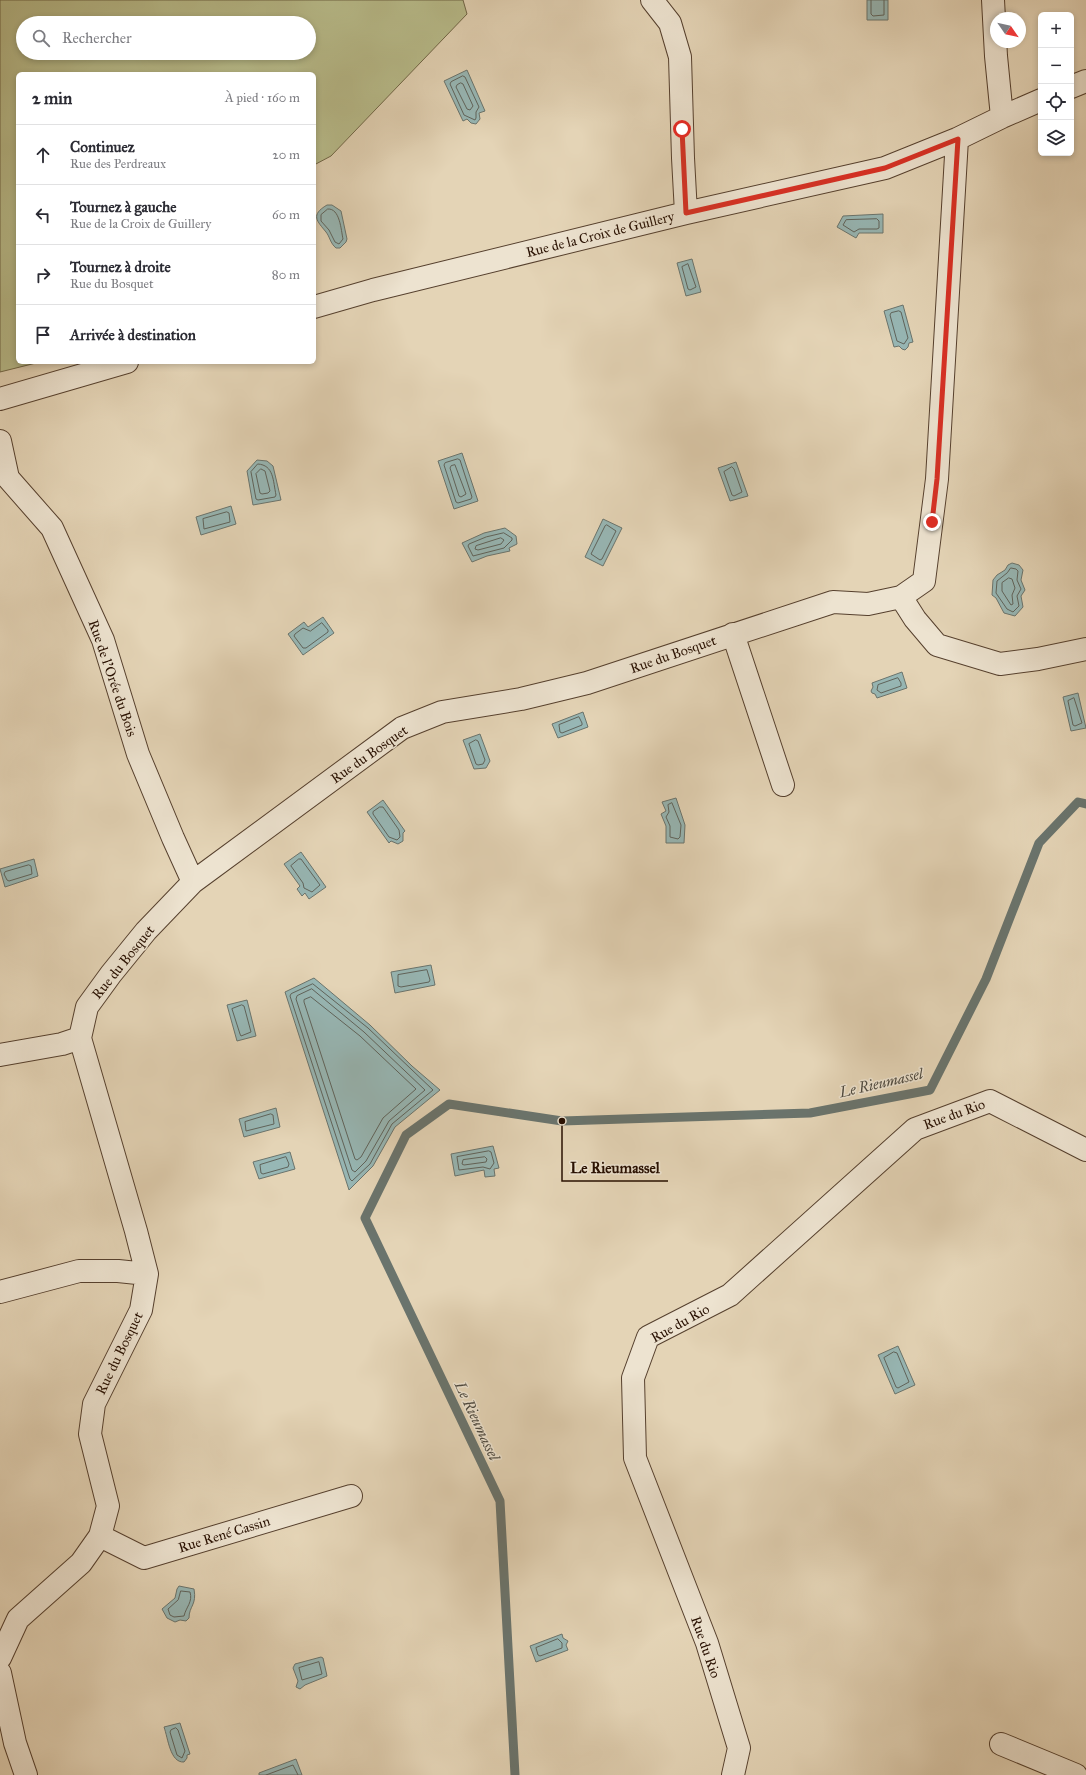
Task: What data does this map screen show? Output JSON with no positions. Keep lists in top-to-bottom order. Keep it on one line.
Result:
{"streets":{"street":["Rue de la Croix de Guillery","Rue du Bosquet","Rue de l'Orée du Bois","Rue du Rio","Rue René Cassin"]},"crossings":[["Rue de la Croix de Guillery","Rue du Bosquet"],["Rue du Bosquet","Rue de l'Orée du Bois"],["Rue du Bosquet","Rue René Cassin"]],"water":["Le Rieumassel"],"places":["Le Rieumassel"],"north":"bottom right","page":{"map_buttons":["+","−"],"search":"Rechercher","heading":["2 min","À pied · 160 m"],"list":[["Continuez","Rue des Perdreaux","20 m"],["Tournez à gauche","Rue de la Croix de Guillery","60 m"],["Tournez à droite","Rue du Bosquet","80 m"],"Arrivée à destination"]}}
